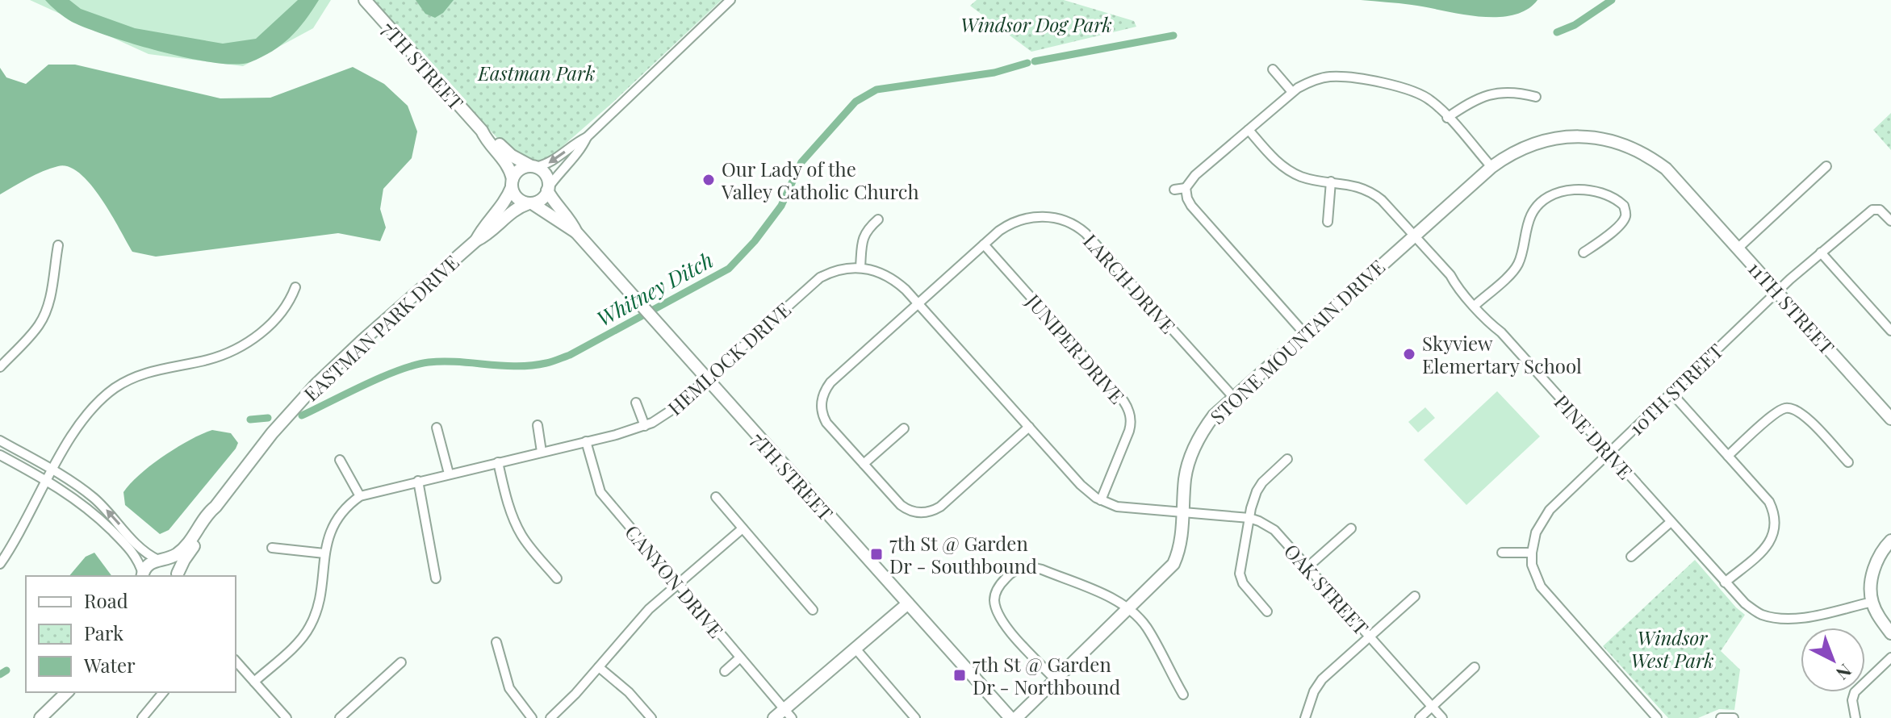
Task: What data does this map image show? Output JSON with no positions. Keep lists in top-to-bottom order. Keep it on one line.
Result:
{"streets":{"street":["7TH STREET","LARCH DRIVE","11TH STREET","EASTMAN PARK DRIVE","STONE MOUNTAIN DRIVE","JUNIPER DRIVE","HEMLOCK DRIVE","10TH STREET","PINE DRIVE","CANYON DRIVE","OAK STREET"]},"crossings":[["7TH STREET","EASTMAN PARK DRIVE"],["7TH STREET","HEMLOCK DRIVE"],["LARCH DRIVE","STONE MOUNTAIN DRIVE"],["LARCH DRIVE","JUNIPER DRIVE"],["11TH STREET","STONE MOUNTAIN DRIVE"],["11TH STREET","10TH STREET"],["STONE MOUNTAIN DRIVE","PINE DRIVE"],["STONE MOUNTAIN DRIVE","OAK STREET"],["HEMLOCK DRIVE","CANYON DRIVE"],["10TH STREET","PINE DRIVE"]],"water":["Whitney Ditch"],"parks":["Windsor Dog Park","Eastman Park","Windsor West Park"],"places":{"other":["Our Lady of the Valley Catholic Church","Skyview Elemertary School"],"transit":["7th St @ Garden Dr - Southbound","7th St @ Garden Dr - Northbound"]},"legend":["Road","Park","Water"],"north":"bottom right"}
